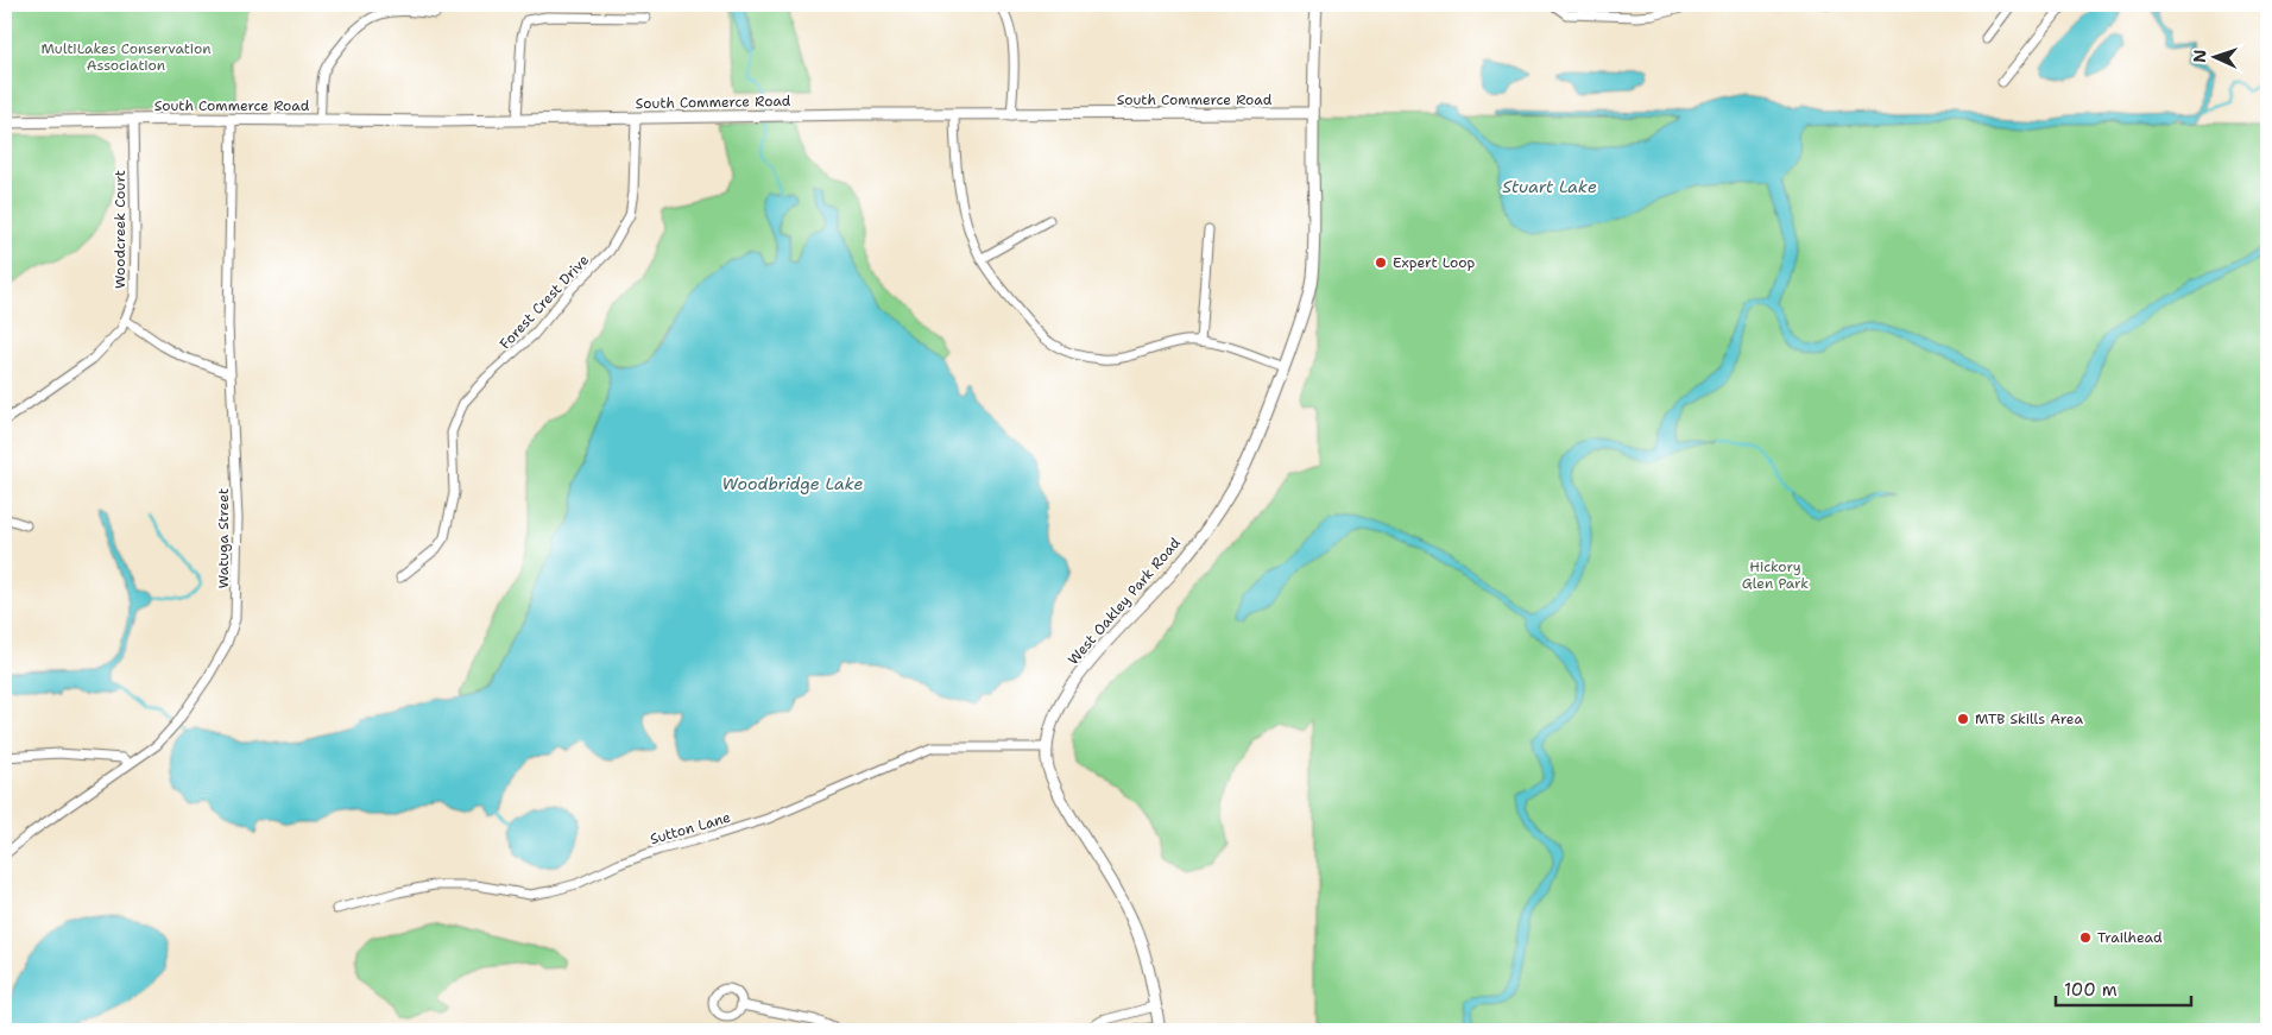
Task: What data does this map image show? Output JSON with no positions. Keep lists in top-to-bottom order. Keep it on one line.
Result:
{"streets":{"street":["South Commerce Road","Woodcreek Court","Forest Crest Drive","Watuga Street","West Oakley Park Road","Sutton Lane"]},"crossings":[["South Commerce Road","Woodcreek Court"],["South Commerce Road","Forest Crest Drive"],["South Commerce Road","Watuga Street"],["South Commerce Road","West Oakley Park Road"],["West Oakley Park Road","Sutton Lane"]],"water":["Stuart Lake","Woodbridge Lake"],"parks":["MultiLakes Conservation Association","Hickory Glen Park"],"places":["Expert Loop","MTB Skills Area","Trailhead"],"scale_bar":"100 m","north":"left"}
